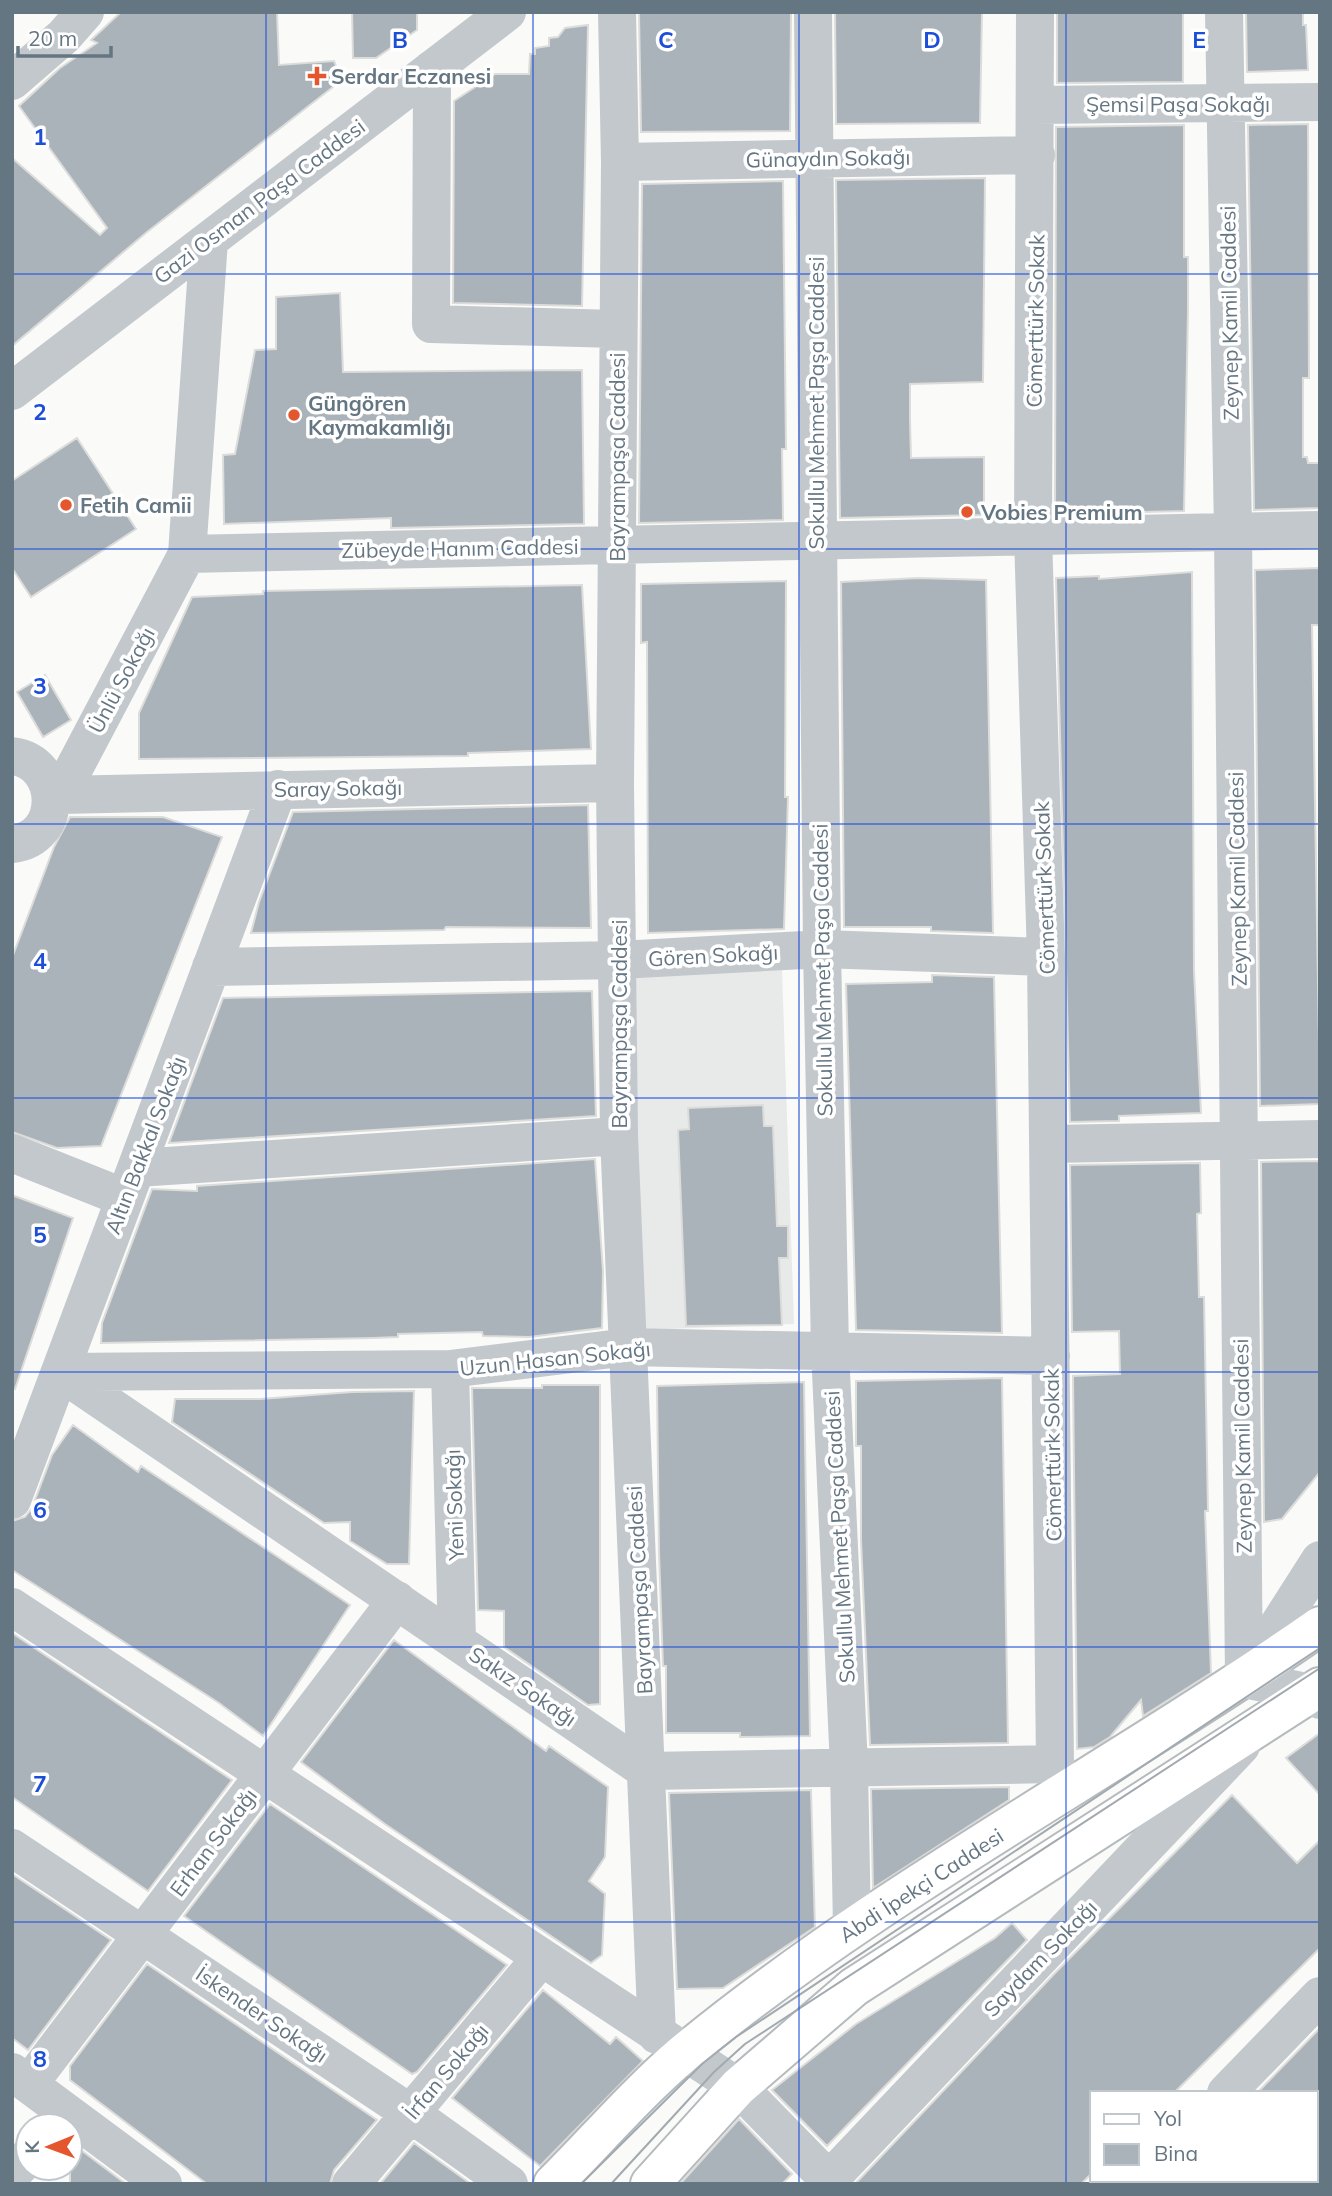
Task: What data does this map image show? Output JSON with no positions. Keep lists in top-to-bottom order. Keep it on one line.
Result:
{"streets":{"main road":["Abdi İpekçi Caddesi"],"street":["Şemsi Paşa Sokağı","Günaydın Sokağı","Gazi Osman Paşa Caddesi","Zeynep Kamil Caddesi","Cömerttürk Sokak","Sokullu Mehmet Paşa Caddesi","Bayrampaşa Caddesi","Zübeyde Hanım Caddesi","Ünlü Sokağı","Saray Sokağı","Gören Sokağı","Altın Bakkal Sokağı","Uzun Hasan Sokağı","Yeni Sokağı","Sakız Sokağı","Erhan Sokağı","Saydam Sokağı","İskender Sokağı","İrfan Sokağı"]},"crossings":[["Şemsi Paşa Sokağı","Zeynep Kamil Caddesi"],["Şemsi Paşa Sokağı","Cömerttürk Sokak"],["Günaydın Sokağı","Cömerttürk Sokak"],["Günaydın Sokağı","Sokullu Mehmet Paşa Caddesi"],["Günaydın Sokağı","Bayrampaşa Caddesi"],["Zeynep Kamil Caddesi","Zübeyde Hanım Caddesi"],["Zeynep Kamil Caddesi","Abdi İpekçi Caddesi"],["Cömerttürk Sokak","Sokullu Mehmet Paşa Caddesi"],["Cömerttürk Sokak","Zübeyde Hanım Caddesi"],["Cömerttürk Sokak","Gören Sokağı"],["Cömerttürk Sokak","Uzun Hasan Sokağı"],["Sokullu Mehmet Paşa Caddesi","Zübeyde Hanım Caddesi"],["Sokullu Mehmet Paşa Caddesi","Gören Sokağı"],["Sokullu Mehmet Paşa Caddesi","Uzun Hasan Sokağı"],["Sokullu Mehmet Paşa Caddesi","Abdi İpekçi Caddesi"],["Bayrampaşa Caddesi","Zübeyde Hanım Caddesi"],["Bayrampaşa Caddesi","Saray Sokağı"],["Bayrampaşa Caddesi","Gören Sokağı"],["Bayrampaşa Caddesi","Uzun Hasan Sokağı"],["Bayrampaşa Caddesi","Sakız Sokağı"],["Bayrampaşa Caddesi","Abdi İpekçi Caddesi"],["Zübeyde Hanım Caddesi","Ünlü Sokağı"],["Ünlü Sokağı","Saray Sokağı"],["Saray Sokağı","Altın Bakkal Sokağı"],["Gören Sokağı","Altın Bakkal Sokağı"],["Altın Bakkal Sokağı","Uzun Hasan Sokağı"],["Altın Bakkal Sokağı","Sakız Sokağı"],["Uzun Hasan Sokağı","Yeni Sokağı"],["Uzun Hasan Sokağı","Sakız Sokağı"],["Yeni Sokağı","Sakız Sokağı"],["Sakız Sokağı","Erhan Sokağı"],["Erhan Sokağı","İskender Sokağı"],["İskender Sokağı","İrfan Sokağı"]],"places":{"health":["Serdar Eczanesi"],"other":["Güngören Kaymakamlığı","Fetih Camii","Vobies Premium"]},"legend":["Yol","Bina"],"scale_bar":"20 m","north":"left","grid":{"columns":["B","C","D","E"],"rows":["1","2","3","4","5","6","7","8"]}}
